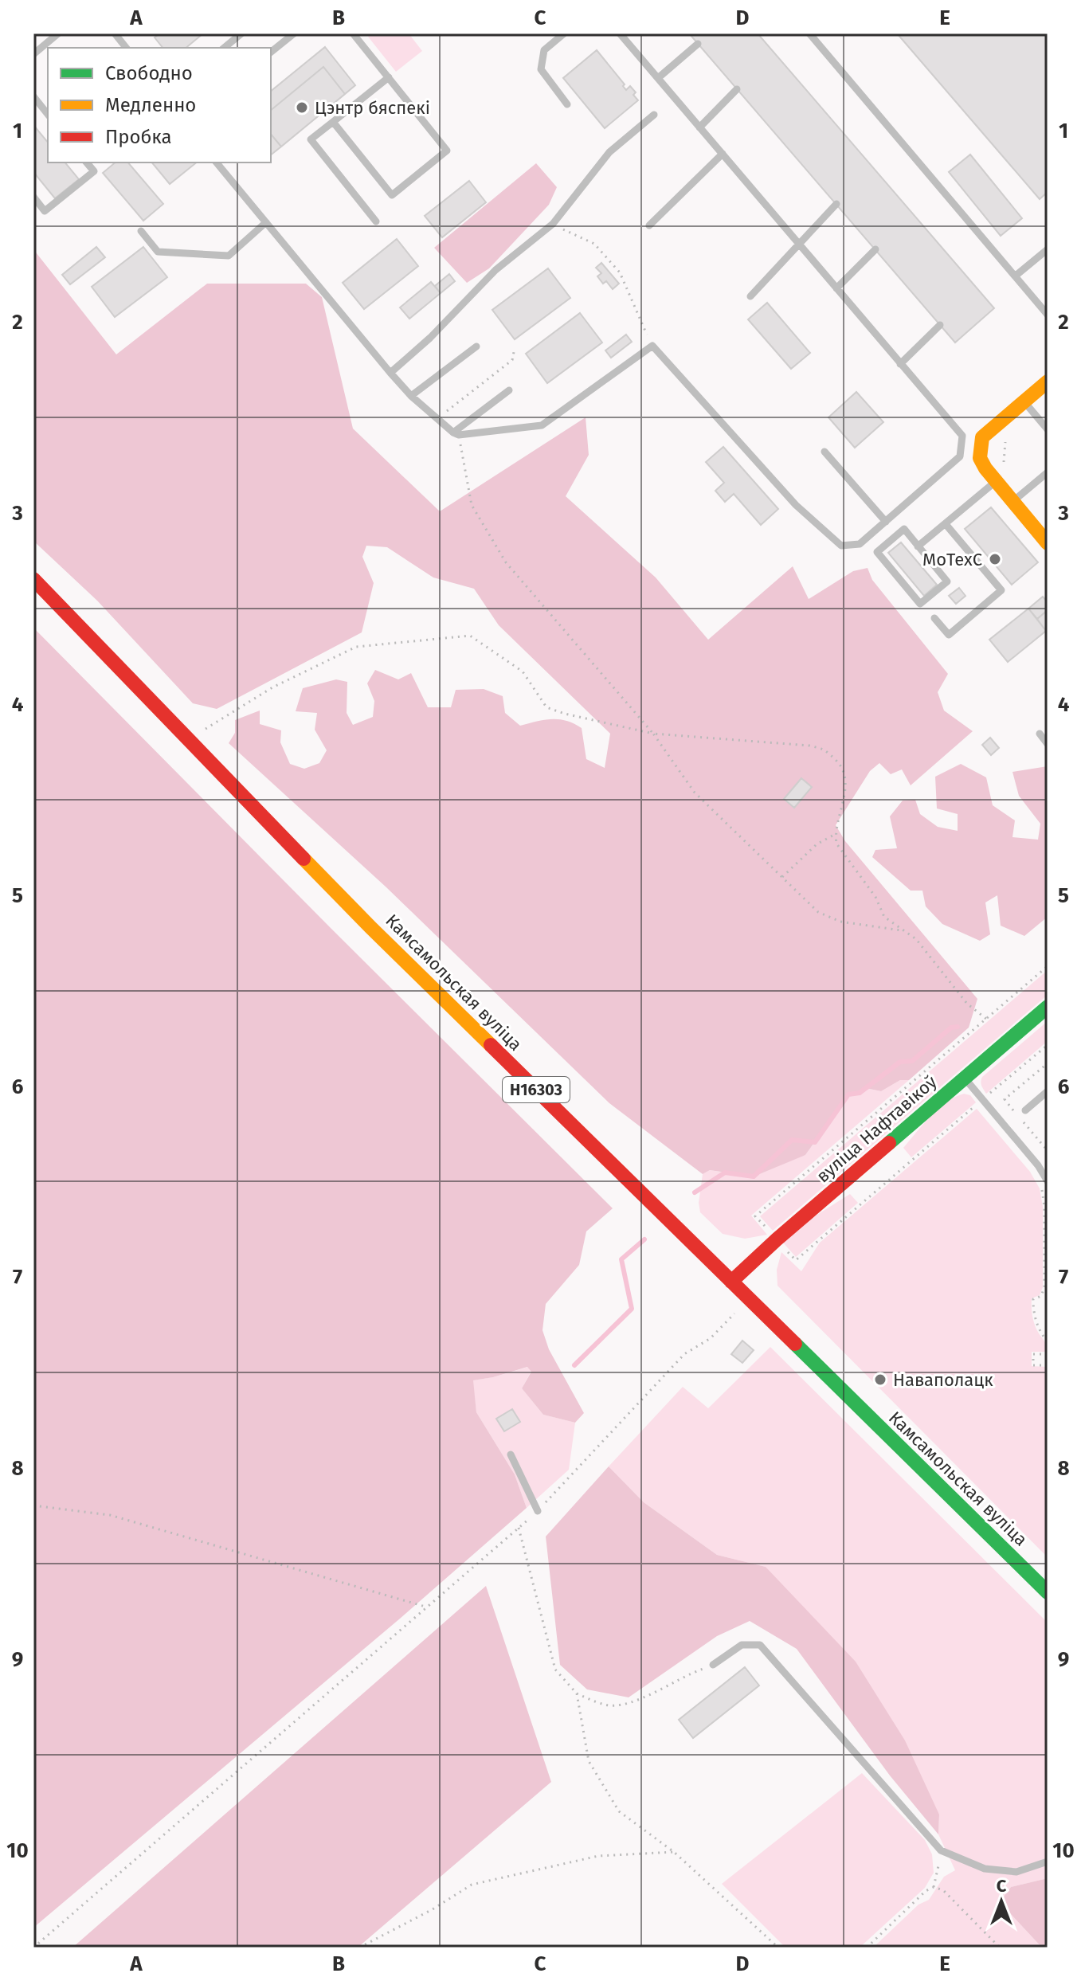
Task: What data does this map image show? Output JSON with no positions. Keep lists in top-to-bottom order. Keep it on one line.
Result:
{"streets":{"main road":["Камсамольская вуліца","Н16303","вуліца Нафтавікоў"]},"crossings":[["Камсамольская вуліца","вуліца Нафтавікоў"]],"places":["Цэнтр бяспекі","MoTexC","Наваполацк"],"legend":["Свободно","Медленно","Пробка"],"north":"top","grid":{"columns":["A","B","C","D","E"],"rows":["1","2","3","4","5","6","7","8","9","10"]}}
